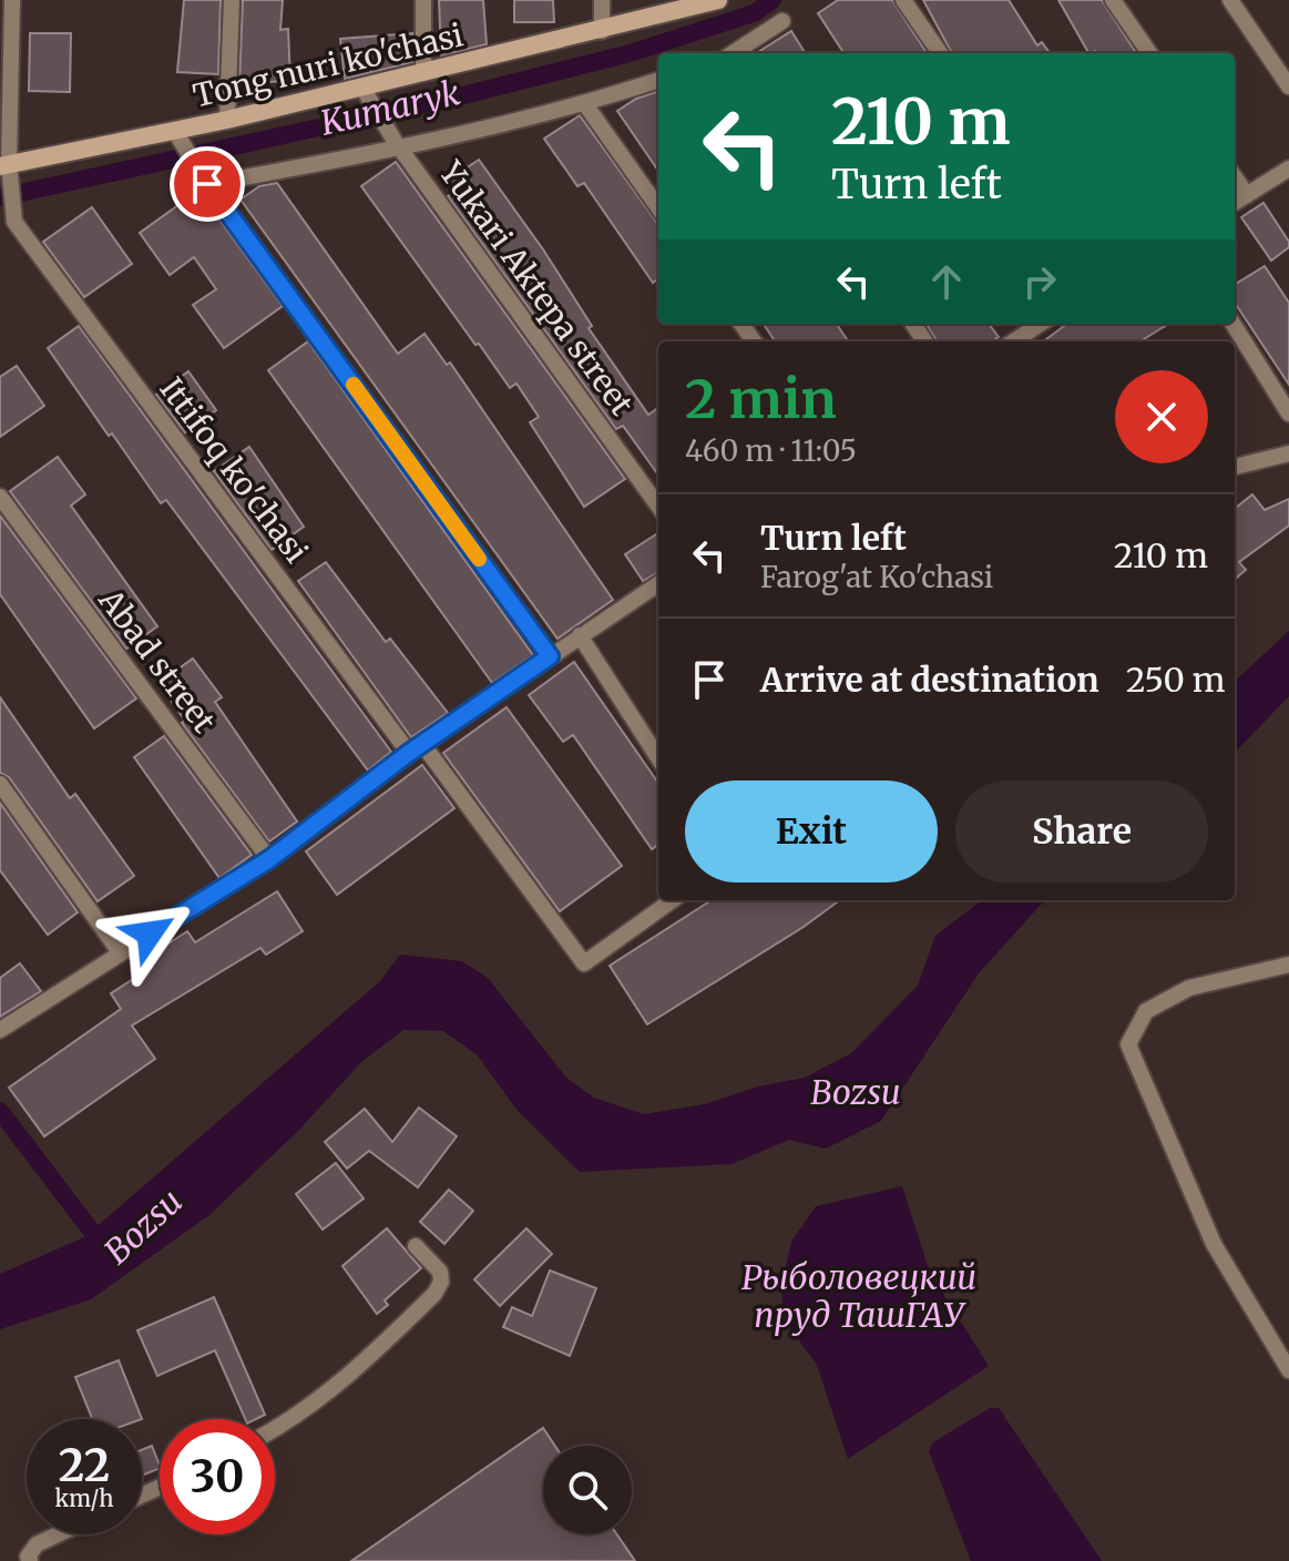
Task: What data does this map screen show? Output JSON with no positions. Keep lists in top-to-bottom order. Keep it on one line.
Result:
{"streets":{"street":["Tong nuri ko'chasi","Yukari Aktepa street","Ittifoq ko'chasi","Abad street"]},"crossings":[["Tong nuri ko'chasi","Yukari Aktepa street"]],"water":["Kumaryk","Bozsu","Рыболовецкий пруд ТашГАУ"],"page":{"turn":["210 m","Turn left"],"heading":["2 min","460 m · 11:05"],"list":[{"name":"Turn left","note":"Farog'at Ko'chasi","value":"210 m"},{"name":"Arrive at destination","value":"250 m"}],"buttons":["Exit","Share"],"speed":"22 km/h","limit":"30"}}
